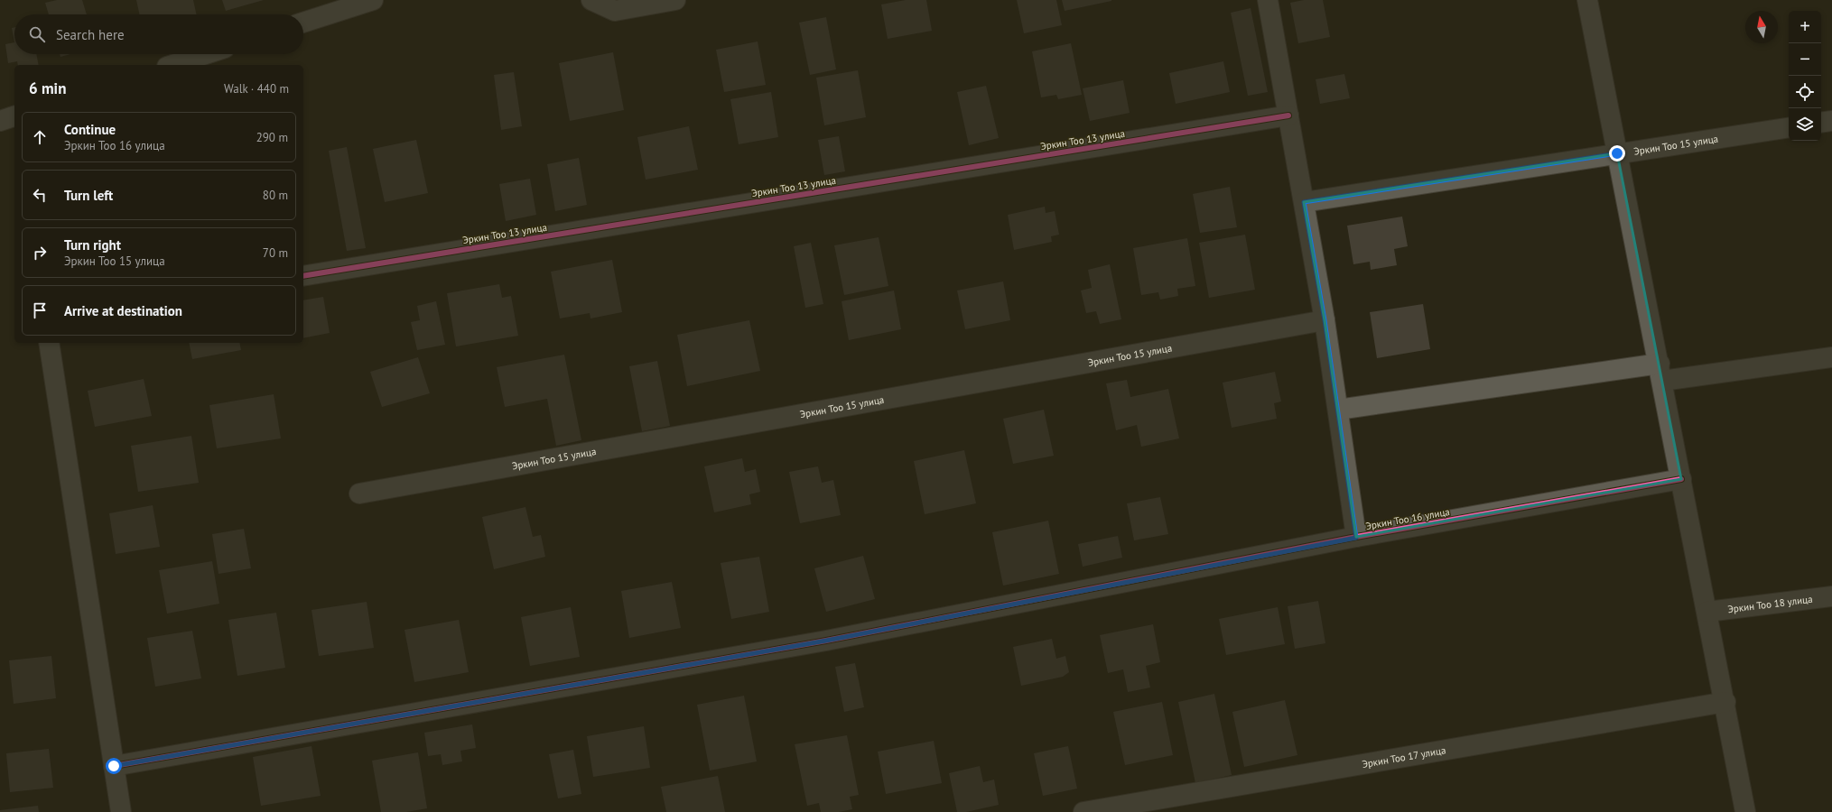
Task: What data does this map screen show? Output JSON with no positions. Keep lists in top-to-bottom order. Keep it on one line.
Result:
{"streets":{"street":["Эркин Тоо 13 улица","Эркин Тоо 15 улица","Эркин Тоо 16 улица","Эркин Тоо 18 улица","Эркин Тоо 17 улица"]},"north":"top","page":{"map_buttons":["+","−"],"search":"Search here","heading":["6 min","Walk · 440 m"],"list":[["Continue","Эркин Тоо 16 улица","290 m"],["Turn left","80 m"],["Turn right","Эркин Тоо 15 улица","70 m"],"Arrive at destination"]}}
